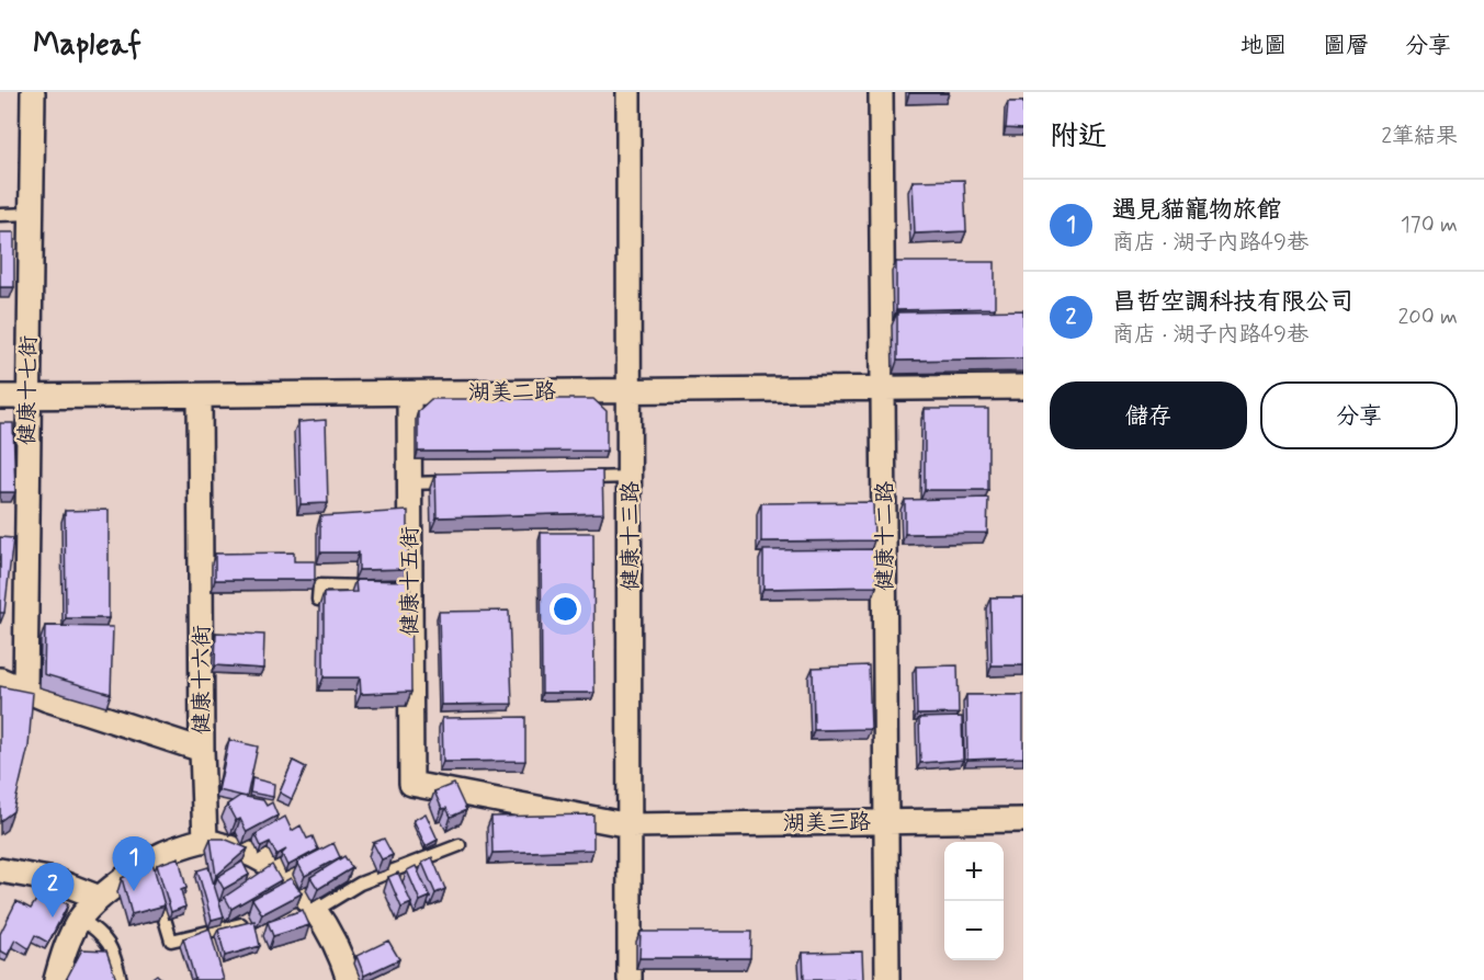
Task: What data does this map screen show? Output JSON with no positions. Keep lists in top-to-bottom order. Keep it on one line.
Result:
{"streets":{"street":["健康十七街","湖美二路","健康十三路","健康十二路","健康十五街","健康十六街","湖美三路"]},"crossings":[["健康十七街","湖美二路"],["健康十七街","健康十六街"],["湖美二路","健康十三路"],["湖美二路","健康十二路"],["湖美二路","健康十五街"],["湖美二路","健康十六街"],["健康十三路","健康十五街"],["健康十三路","湖美三路"],["健康十二路","湖美三路"],["健康十五街","湖美三路"]],"page":{"header":"Mapleaf","nav":["地圖","圖層","分享"],"heading":["附近","2筆結果"],"list":[{"mark":"1","name":"遇見貓寵物旅館","note":"商店 · 湖子內路49巷","value":"170 m"},{"mark":"2","name":"昌哲空調科技有限公司","note":"商店 · 湖子內路49巷","value":"200 m"}],"buttons":["儲存","分享"],"pins":["1","2"],"map_buttons":["+","−"]}}
